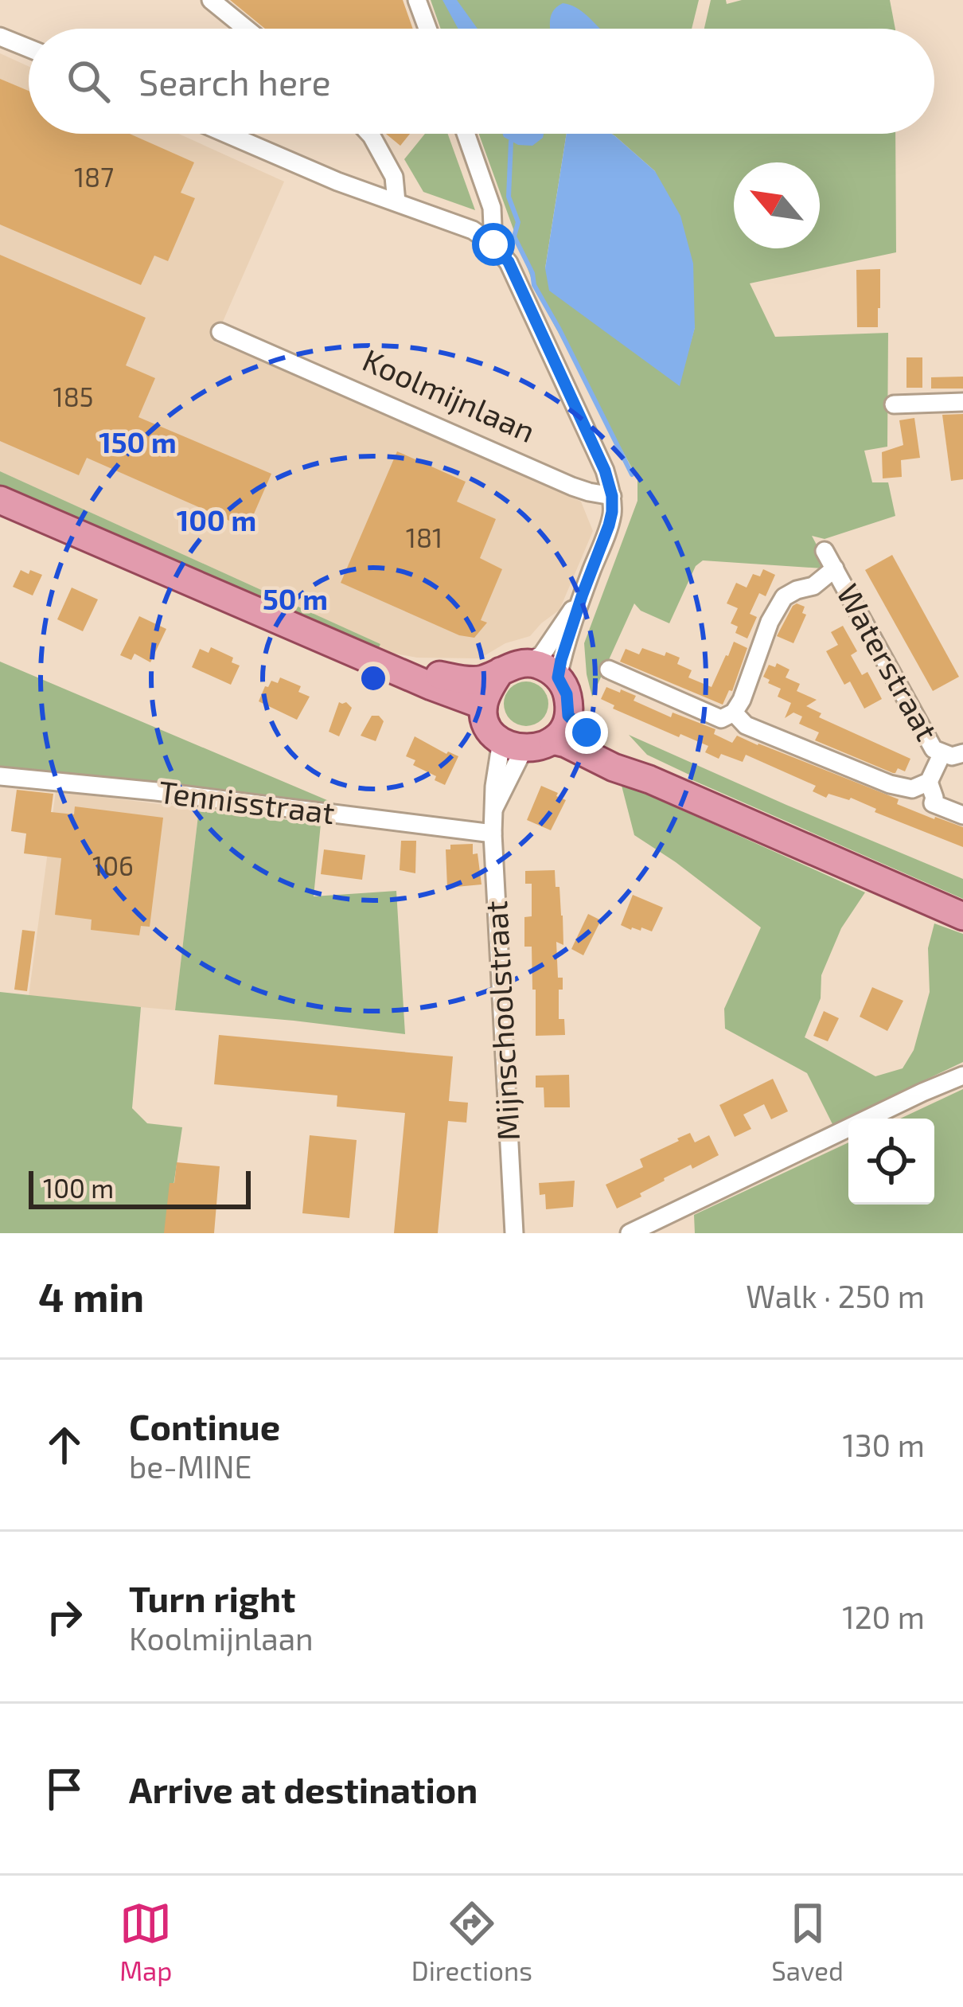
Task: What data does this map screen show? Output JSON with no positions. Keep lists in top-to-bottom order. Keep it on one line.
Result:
{"streets":{"street":["Koolmijnlaan","Waterstraat","Tennisstraat","Mijnschoolstraat"]},"crossings":[["Tennisstraat","Mijnschoolstraat"]],"house_numbers":["187","185","181","106"],"scale_bar":"100 m","north":"top left","page":{"search":"Search here","scale":"100 m","heading":["4 min","Walk · 250 m"],"list":[["Continue","be-MINE","130 m"],["Turn right","Koolmijnlaan","120 m"],"Arrive at destination"],"nav":["Map","Directions","Saved"]},"rings":["150 m","100 m","50 m"]}
